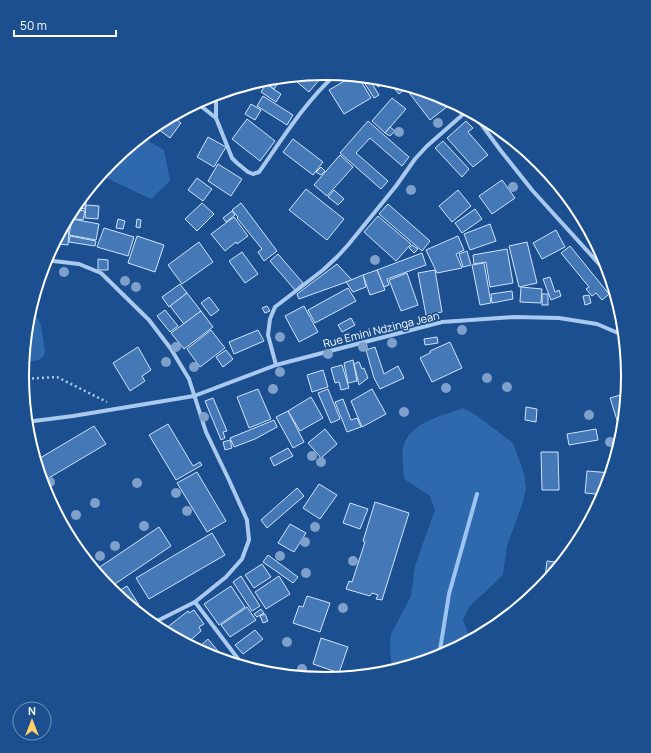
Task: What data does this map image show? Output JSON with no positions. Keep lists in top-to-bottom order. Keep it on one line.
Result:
{"streets":{"street":["Rue Emini Ndzinga Jean"]},"scale_bar":"50 m","north":"top"}
